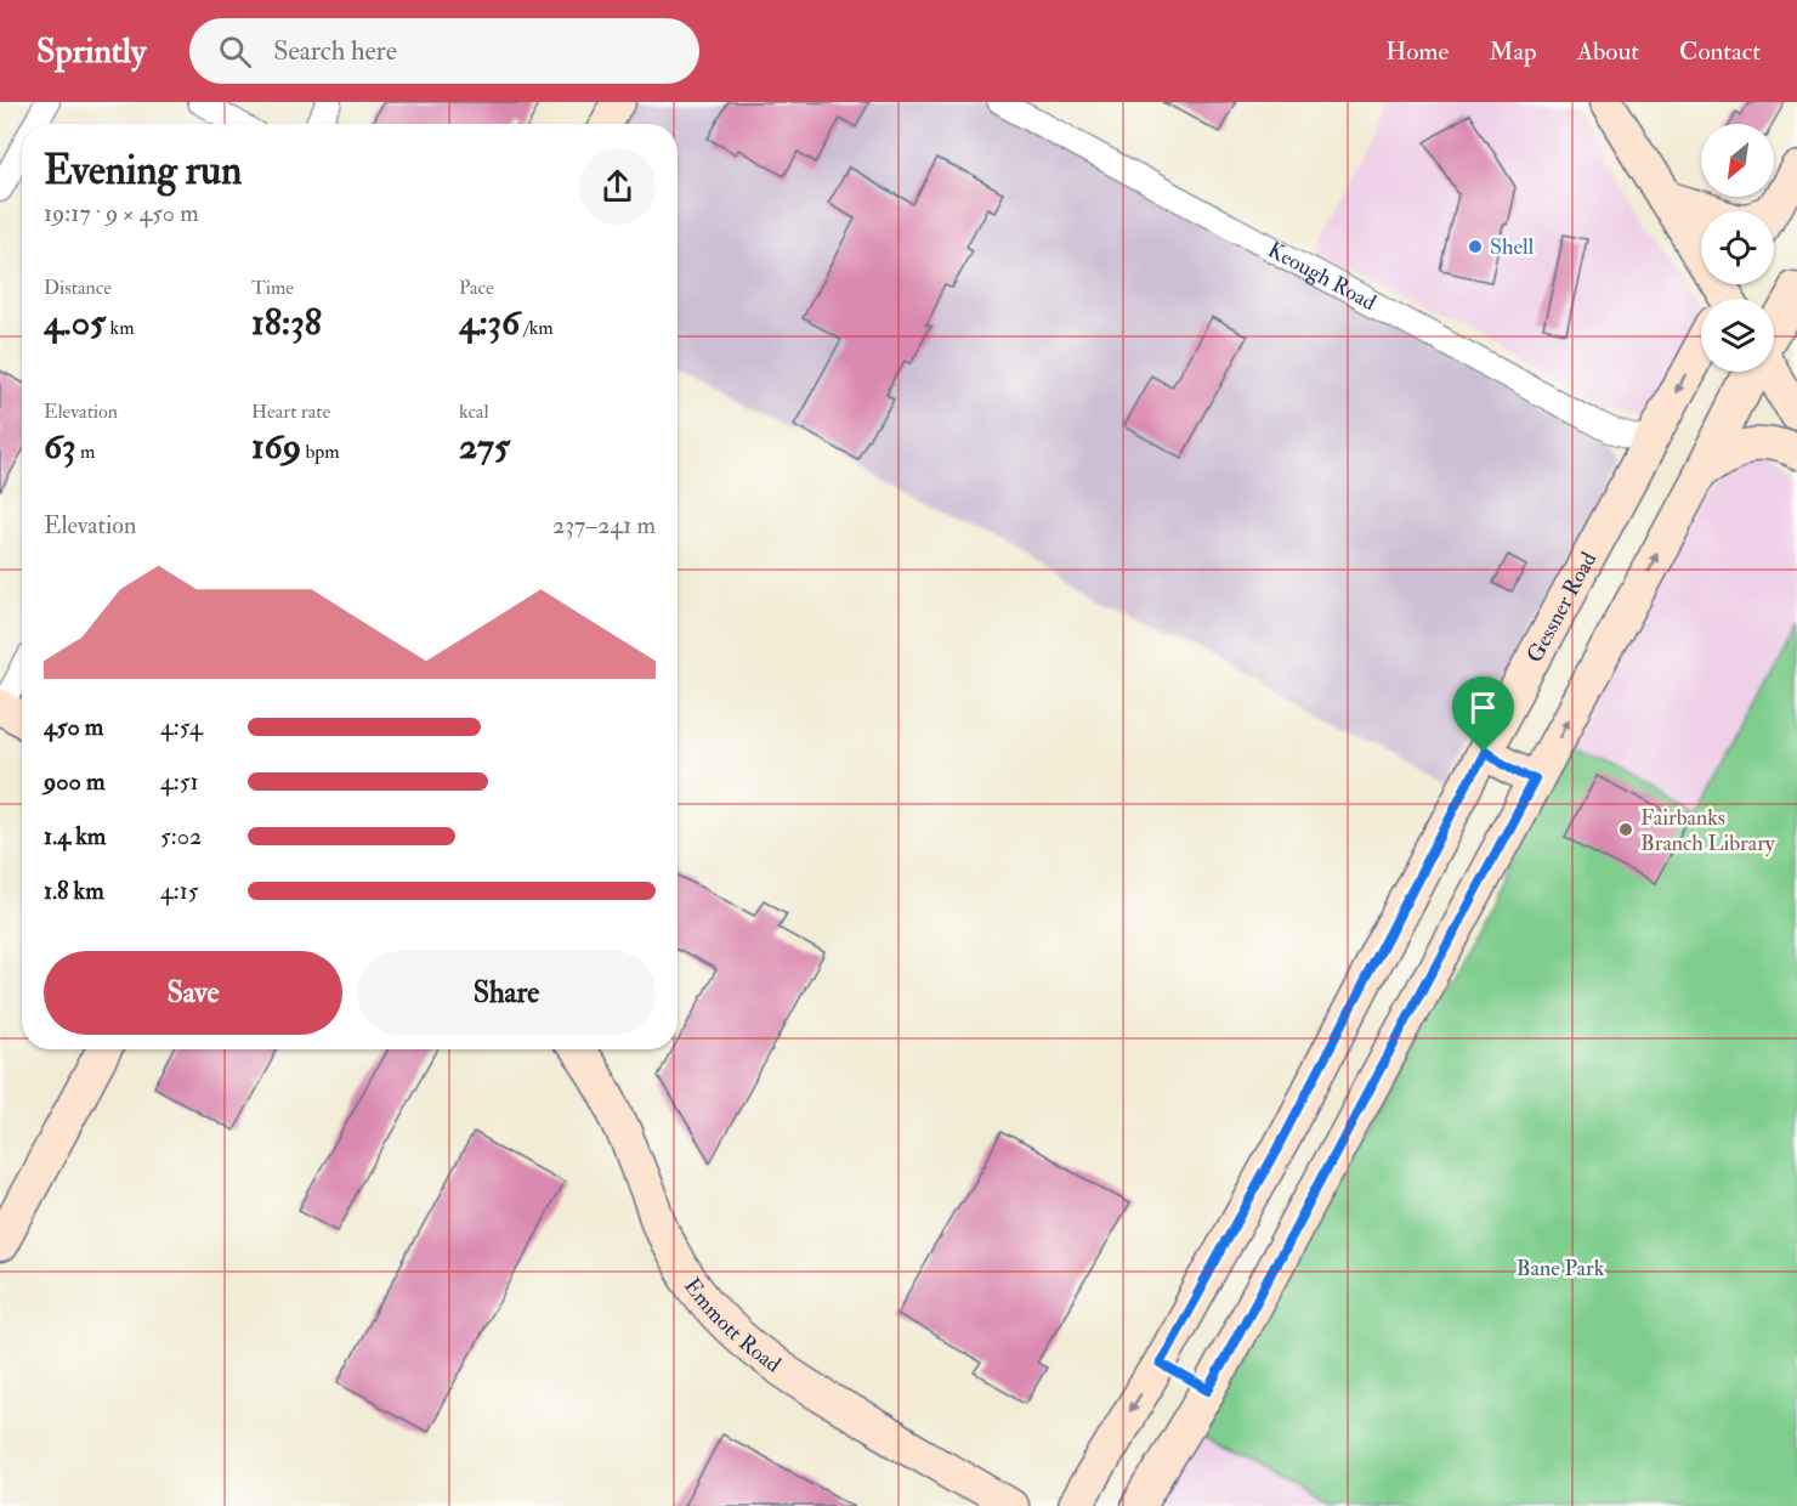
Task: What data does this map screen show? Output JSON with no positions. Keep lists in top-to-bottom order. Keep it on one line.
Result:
{"streets":{"main road":["Gessner Road","Emmott Road"],"street":["Keough Road"]},"crossings":[["Keough Road","Gessner Road"]],"parks":["Bane Park"],"places":["Shell","Fairbanks Branch Library"],"north":"bottom left","page":{"header":"Sprintly","search":"Search here","nav":["Home","Map","About","Contact"],"heading":["Evening run","19:17 · 9 × 450 m"],"stats":[["Distance","4.05 km"],["Time","18:38"],["Pace","4:36 /km"],["Elevation","63 m"],["Heart rate","169 bpm"],["kcal","275"]],"chart":["Elevation","237–241 m"],"list":[{"name":"450 m","note":"4:54"},{"name":"900 m","note":"4:51"},{"name":"1.4 km","note":"5:02"},{"name":"1.8 km","note":"4:15"}],"buttons":["Save","Share"]}}
